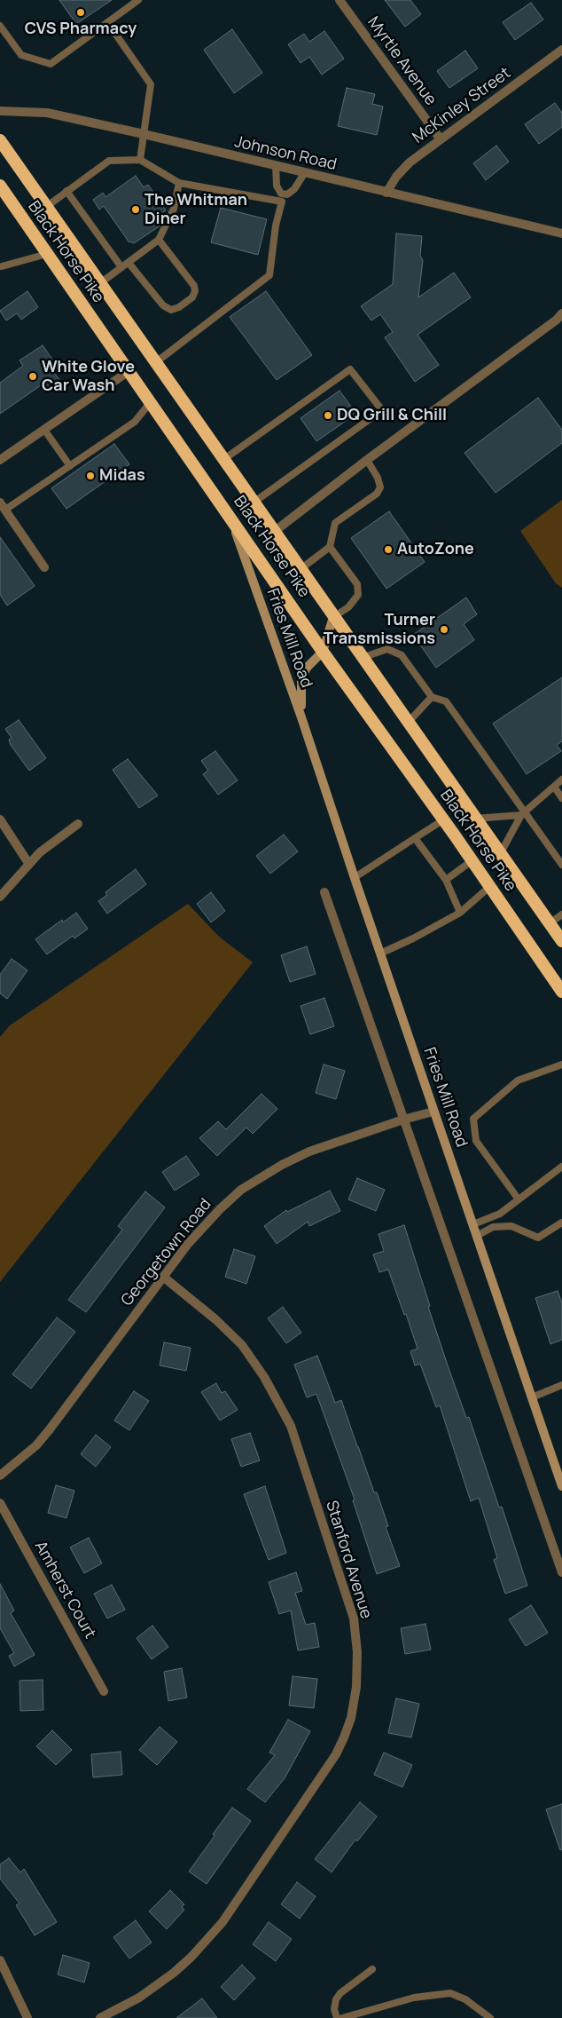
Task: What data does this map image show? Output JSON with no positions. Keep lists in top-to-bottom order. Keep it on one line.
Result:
{"streets":{"highway":["Black Horse Pike"],"main road":["Fries Mill Road"],"street":["Myrtle Avenue","McKinley Street","Johnson Road","Georgetown Road","Stanford Avenue","Amherst Court"]},"crossings":[["Myrtle Avenue","McKinley Street"],["McKinley Street","Johnson Road"],["Black Horse Pike","Fries Mill Road"],["Fries Mill Road","Georgetown Road"],["Georgetown Road","Stanford Avenue"]],"places":["CVS Pharmacy","The Whitman Diner","White Glove Car Wash","DQ Grill & Chill","Midas","AutoZone","Turner Transmissions"]}
